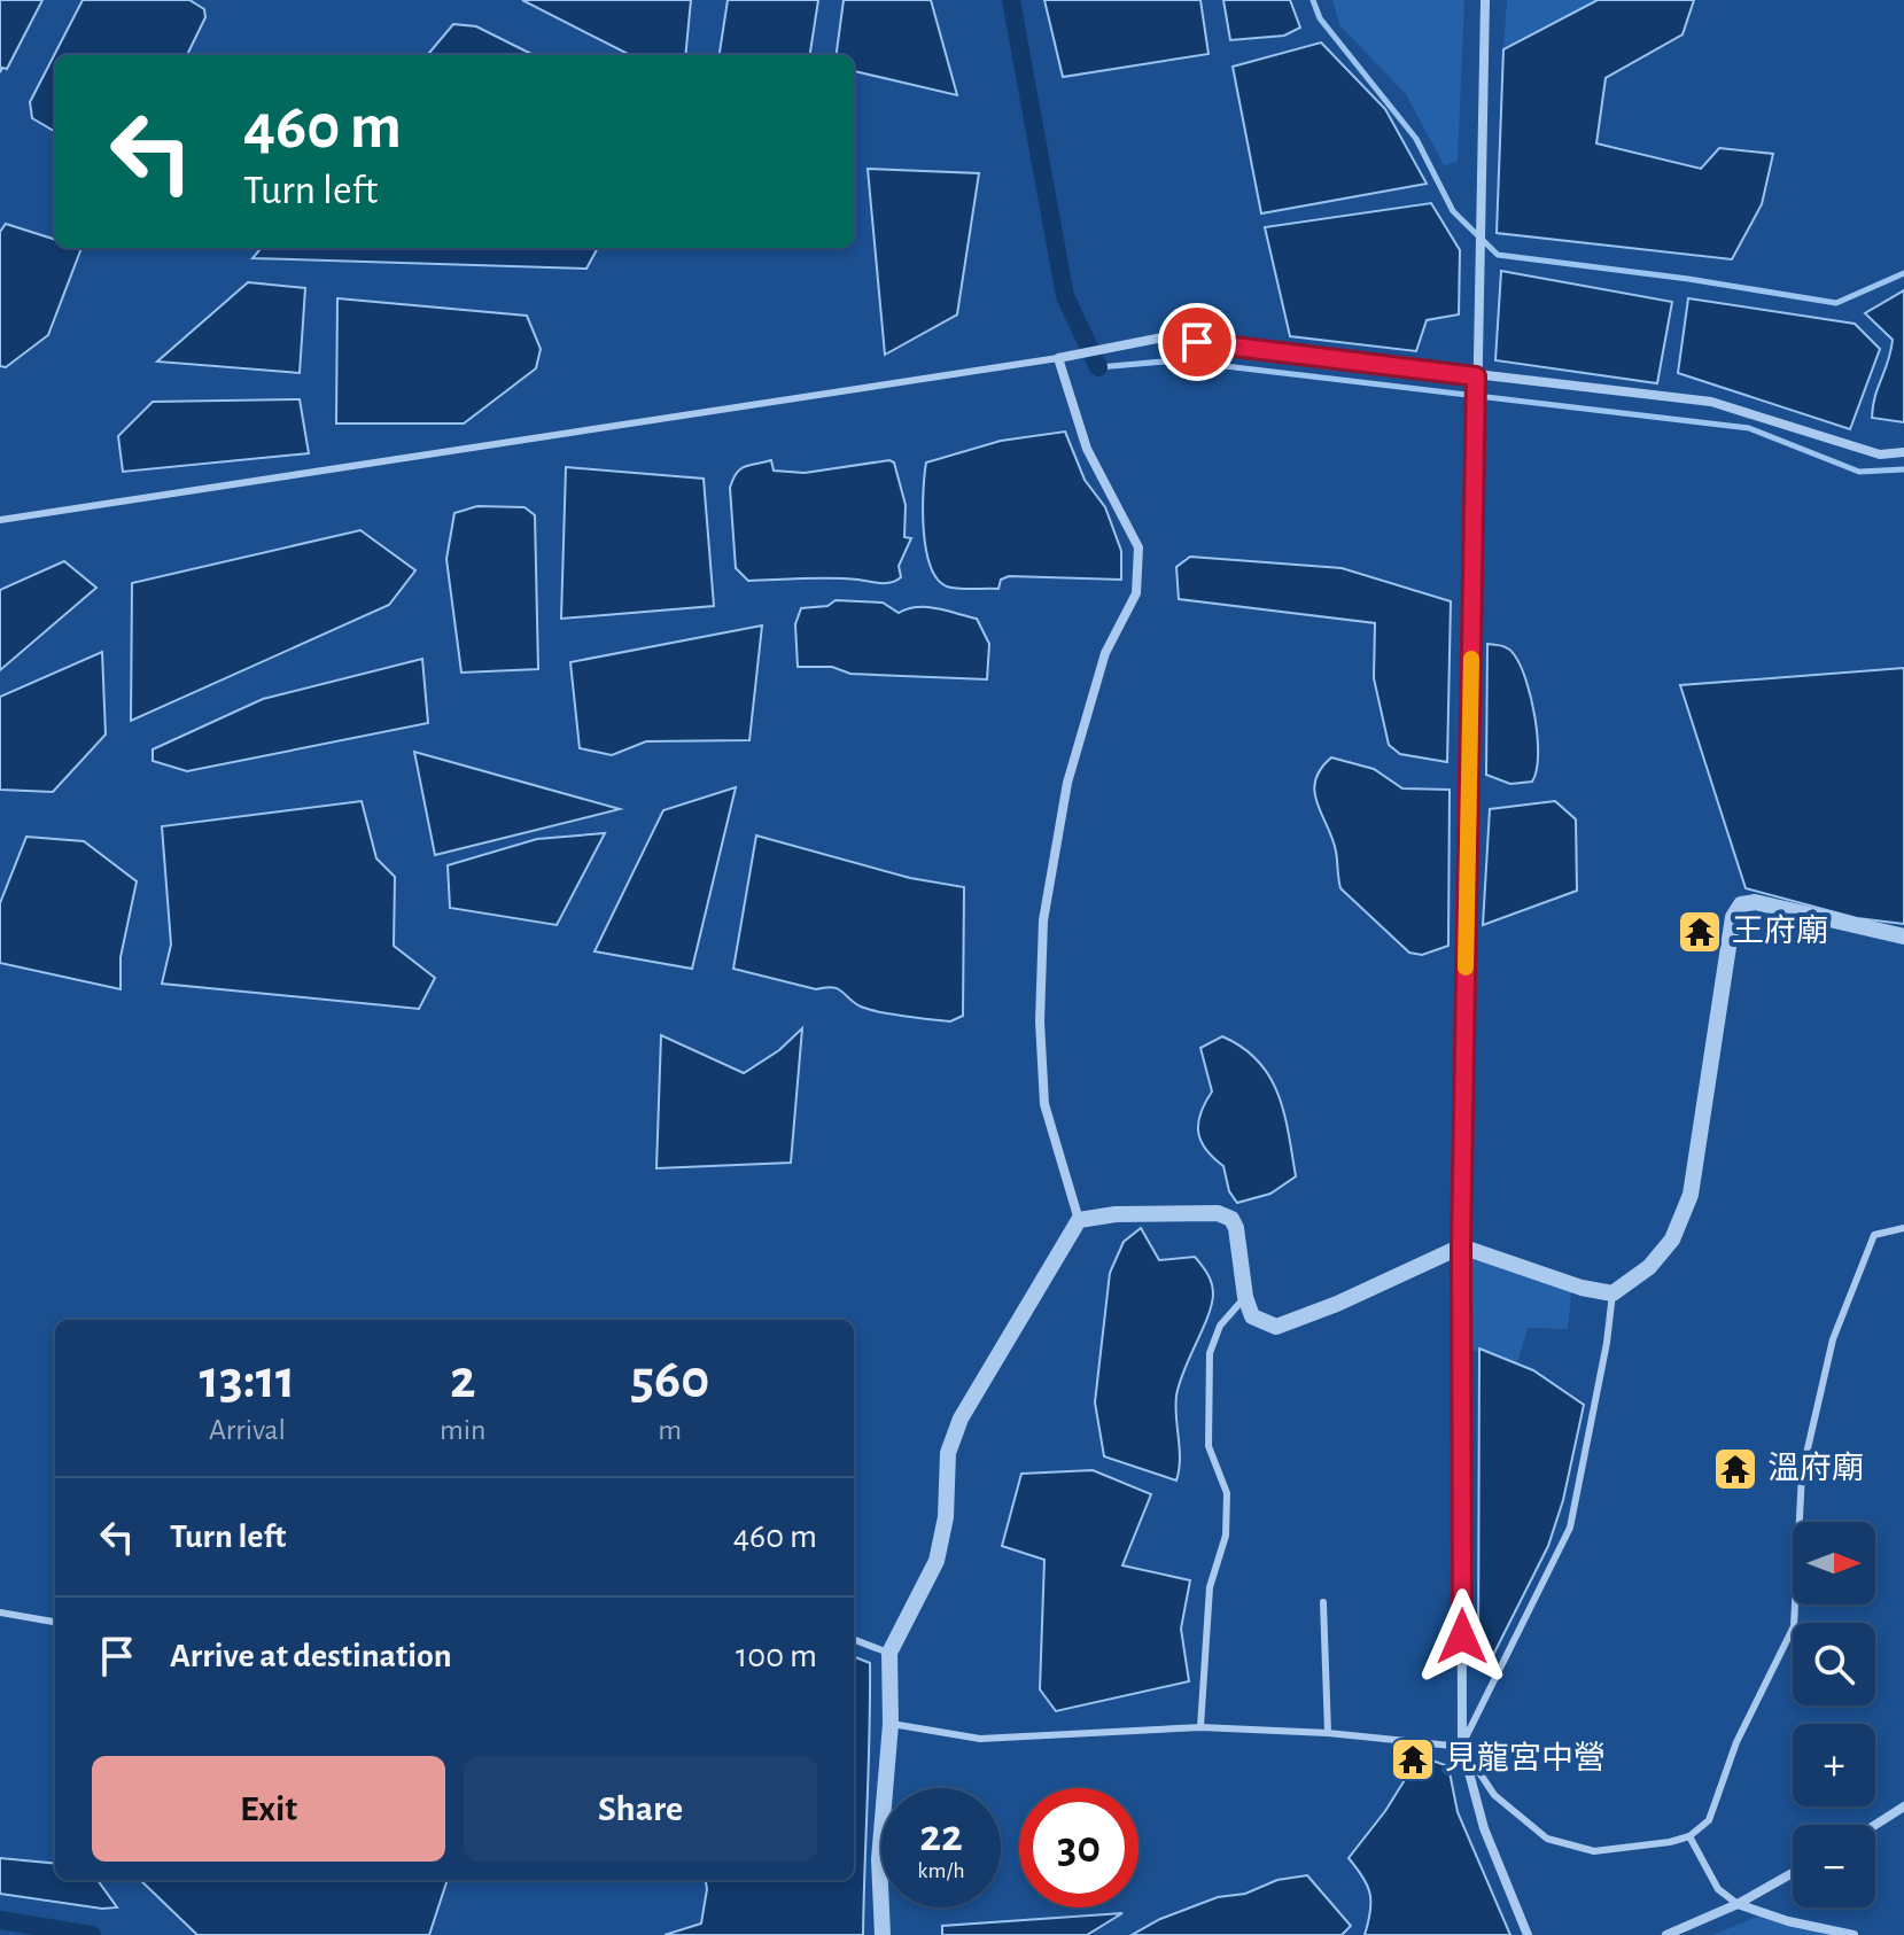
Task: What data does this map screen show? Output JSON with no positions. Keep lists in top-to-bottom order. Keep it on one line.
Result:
{"places":{"temple":["王府廟","溫府廟","見龍宮中營"]},"north":"right","page":{"turn":["460 m","Turn left"],"eta":["13:11","Arrival","2","min","560","m"],"list":[{"name":"Turn left","value":"460 m"},{"name":"Arrive at destination","value":"100 m"}],"map_buttons":["+","−"],"buttons":["Exit","Share"],"speed":"22 km/h","limit":"30"}}
